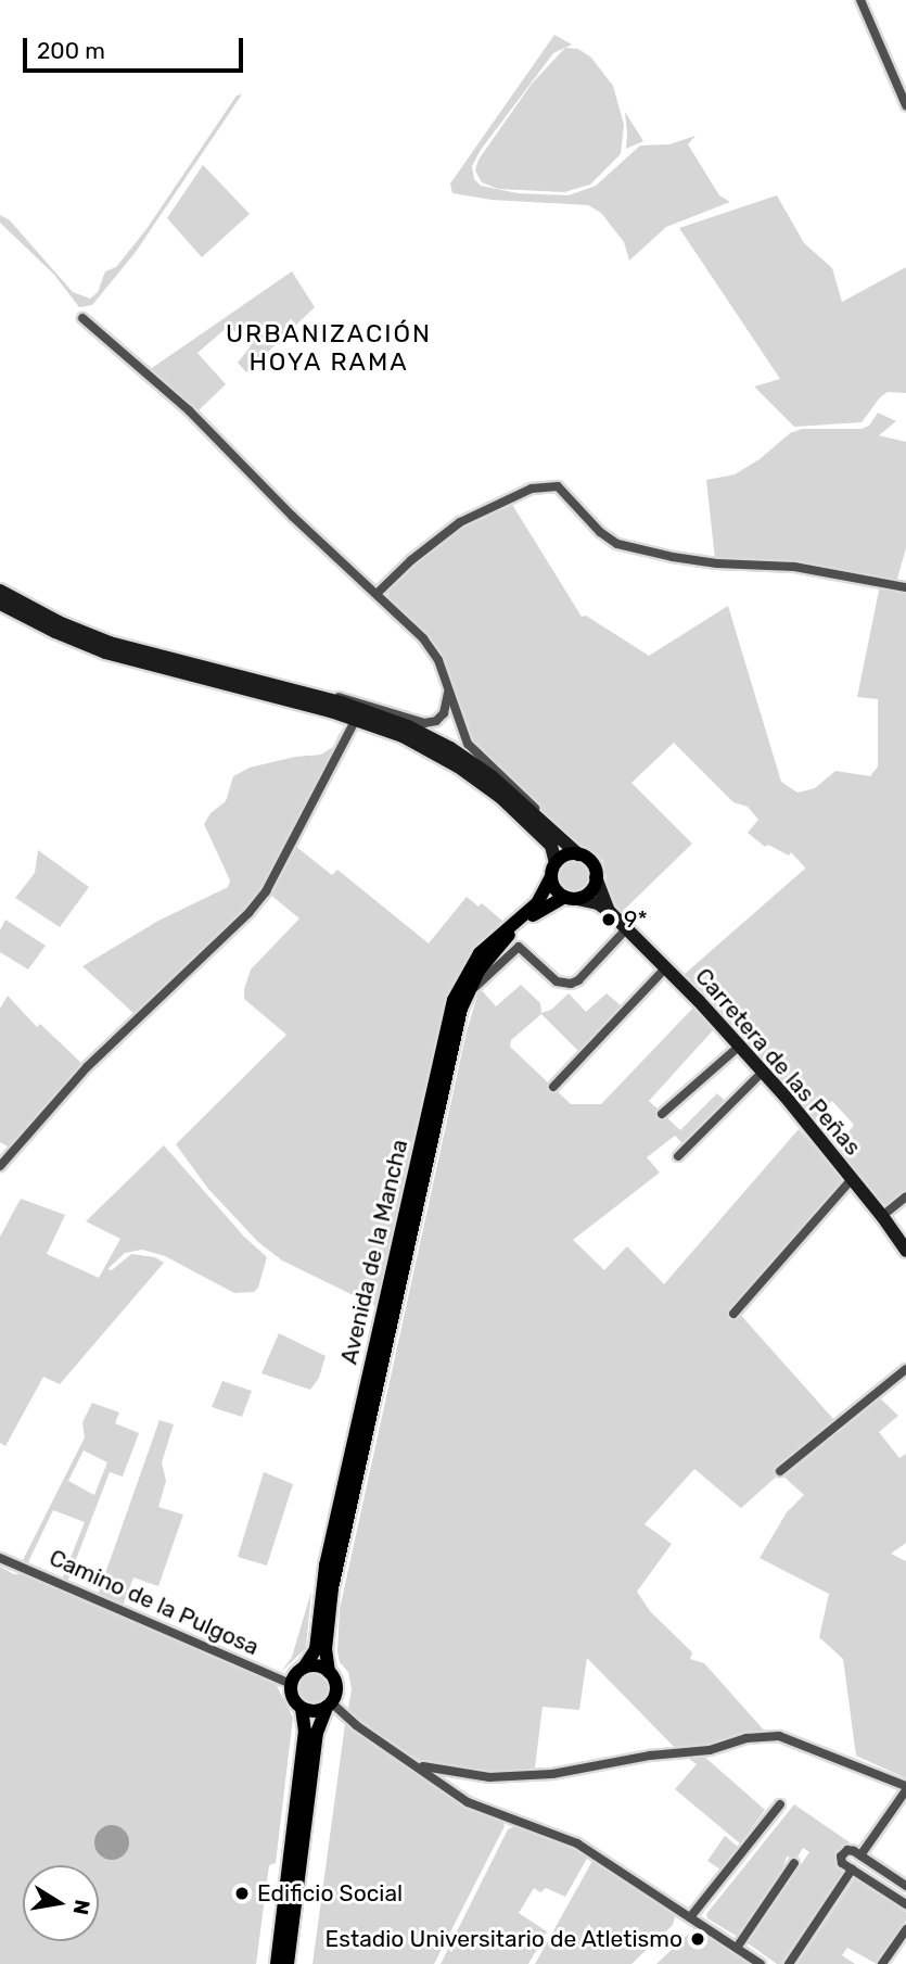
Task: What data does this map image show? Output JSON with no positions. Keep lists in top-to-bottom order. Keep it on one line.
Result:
{"streets":{"main road":["Carretera de las Peñas","Avenida de la Mancha"],"street":["Camino de la Pulgosa"]},"crossings":[["Avenida de la Mancha","Camino de la Pulgosa"]],"districts":["URBANIZACIÓN HOYA RAMA"],"places":["9*","Edificio Social","Estadio Universitario de Atletismo"],"scale_bar":"200 m","north":"right"}
